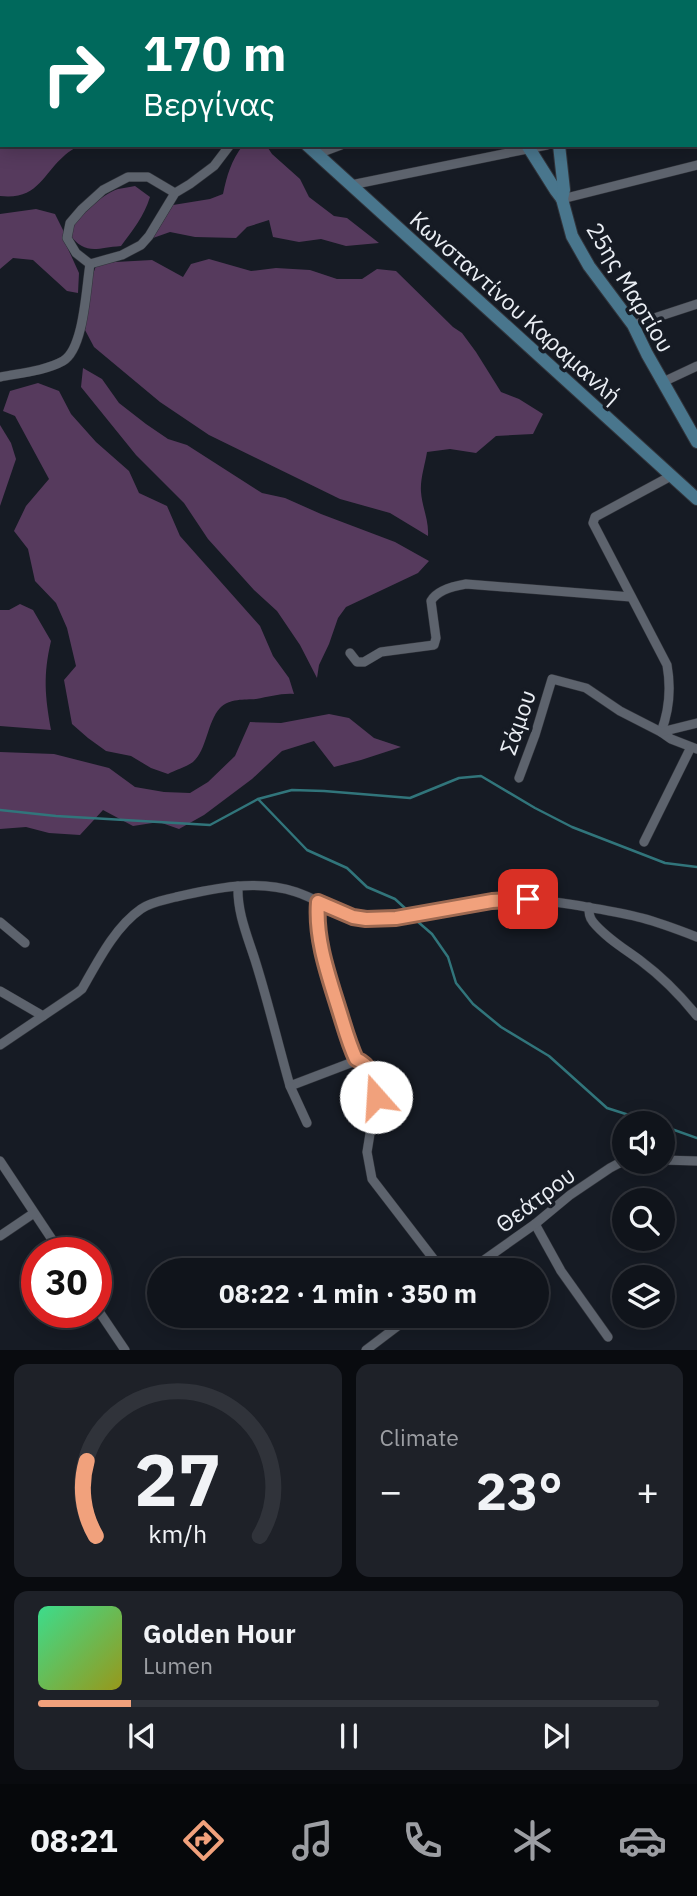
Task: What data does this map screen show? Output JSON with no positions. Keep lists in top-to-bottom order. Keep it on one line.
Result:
{"streets":{"main road":["25ης Μαρτίου","Κωνσταντίνου Καραμανλή"],"street":["Σάμου","Θεάτρου"]},"page":{"turn":["170 m","Βεργίνας"],"limit":"30","trip":"08:22 · 1 min · 350 m","tile":"Climate","heat":["−","23°","+"],"song":["Golden Hour","Lumen"],"tabs":"08:21","gauge":["27","km/h"]}}
